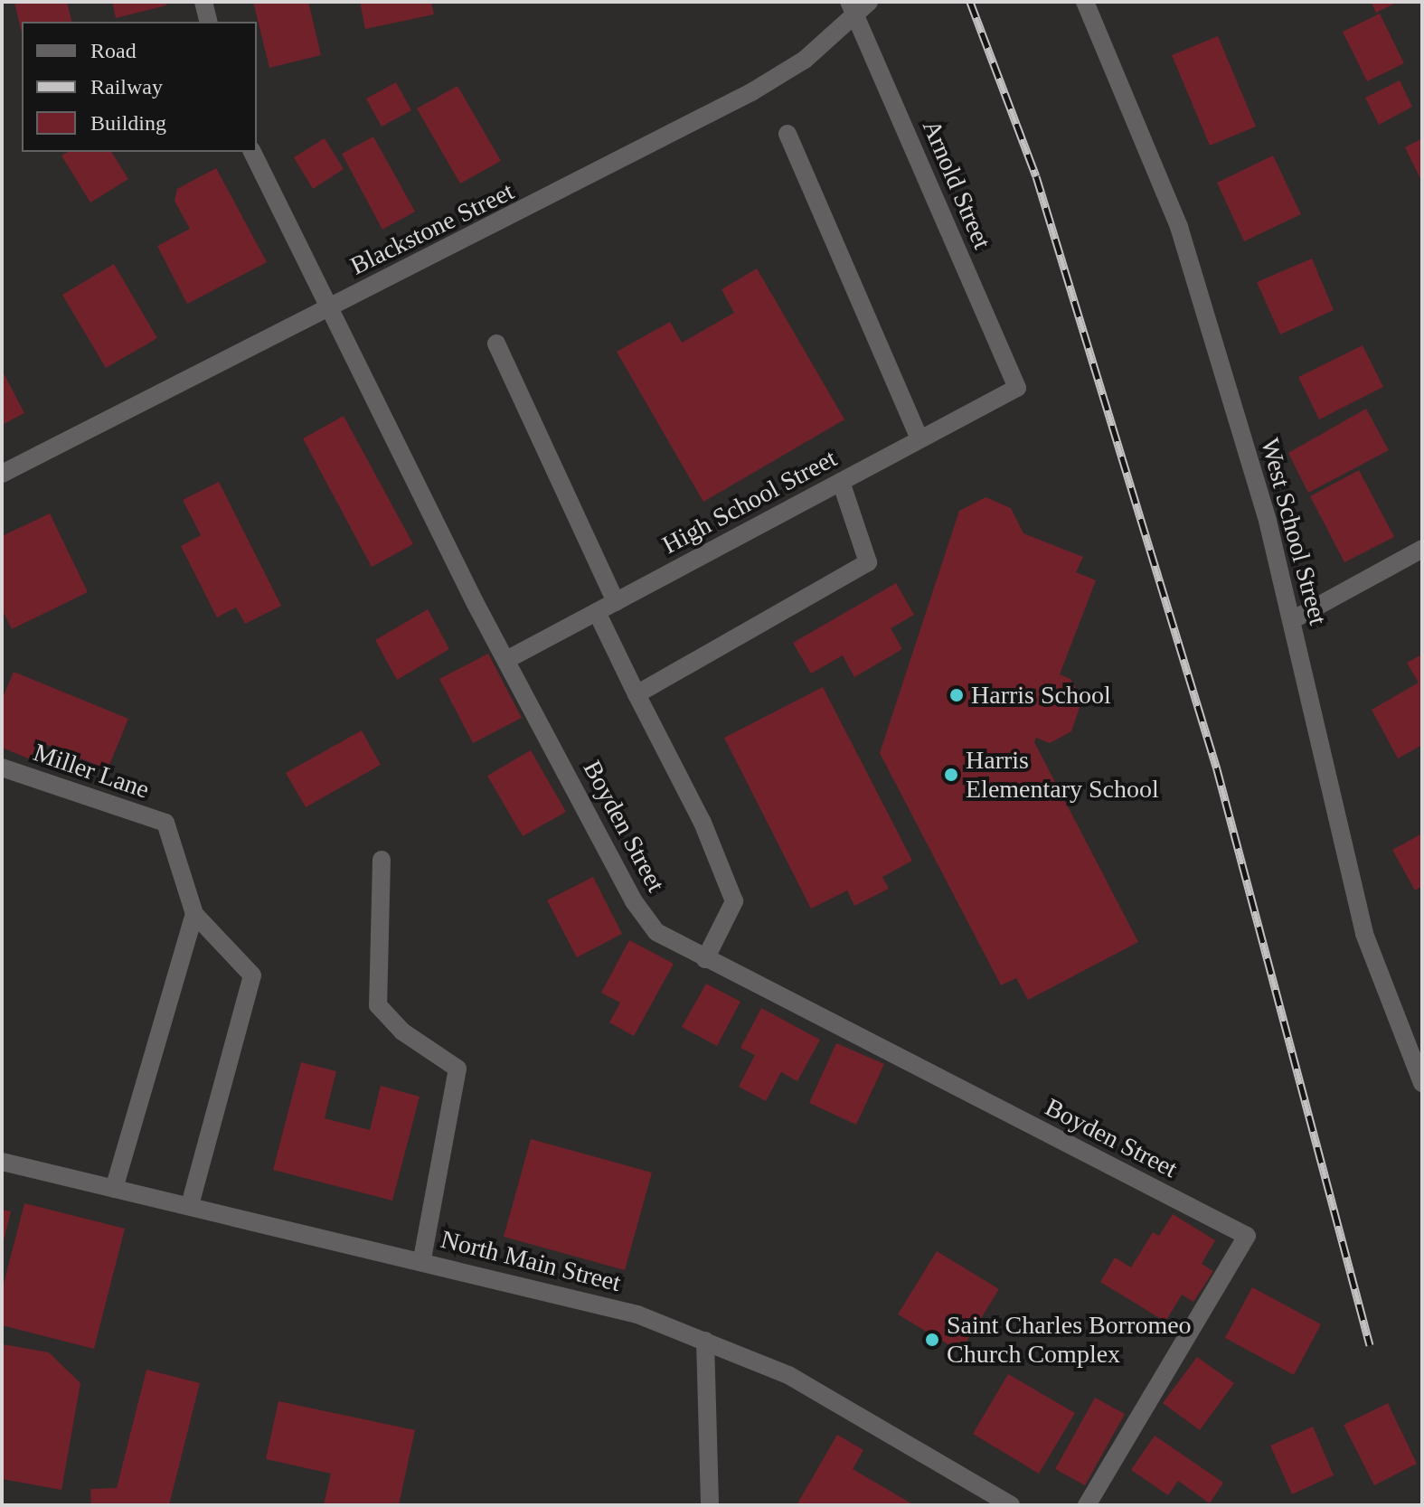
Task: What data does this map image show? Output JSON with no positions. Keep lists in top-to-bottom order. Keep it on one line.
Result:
{"streets":{"street":["Arnold Street","Blackstone Street","High School Street","West School Street","Miller Lane","Boyden Street","North Main Street"]},"crossings":[["Arnold Street","Blackstone Street"],["Arnold Street","High School Street"],["Blackstone Street","Boyden Street"],["High School Street","Boyden Street"]],"places":["Harris School","Harris Elementary School","Saint Charles Borromeo Church Complex"],"legend":["Road","Railway","Building"]}
